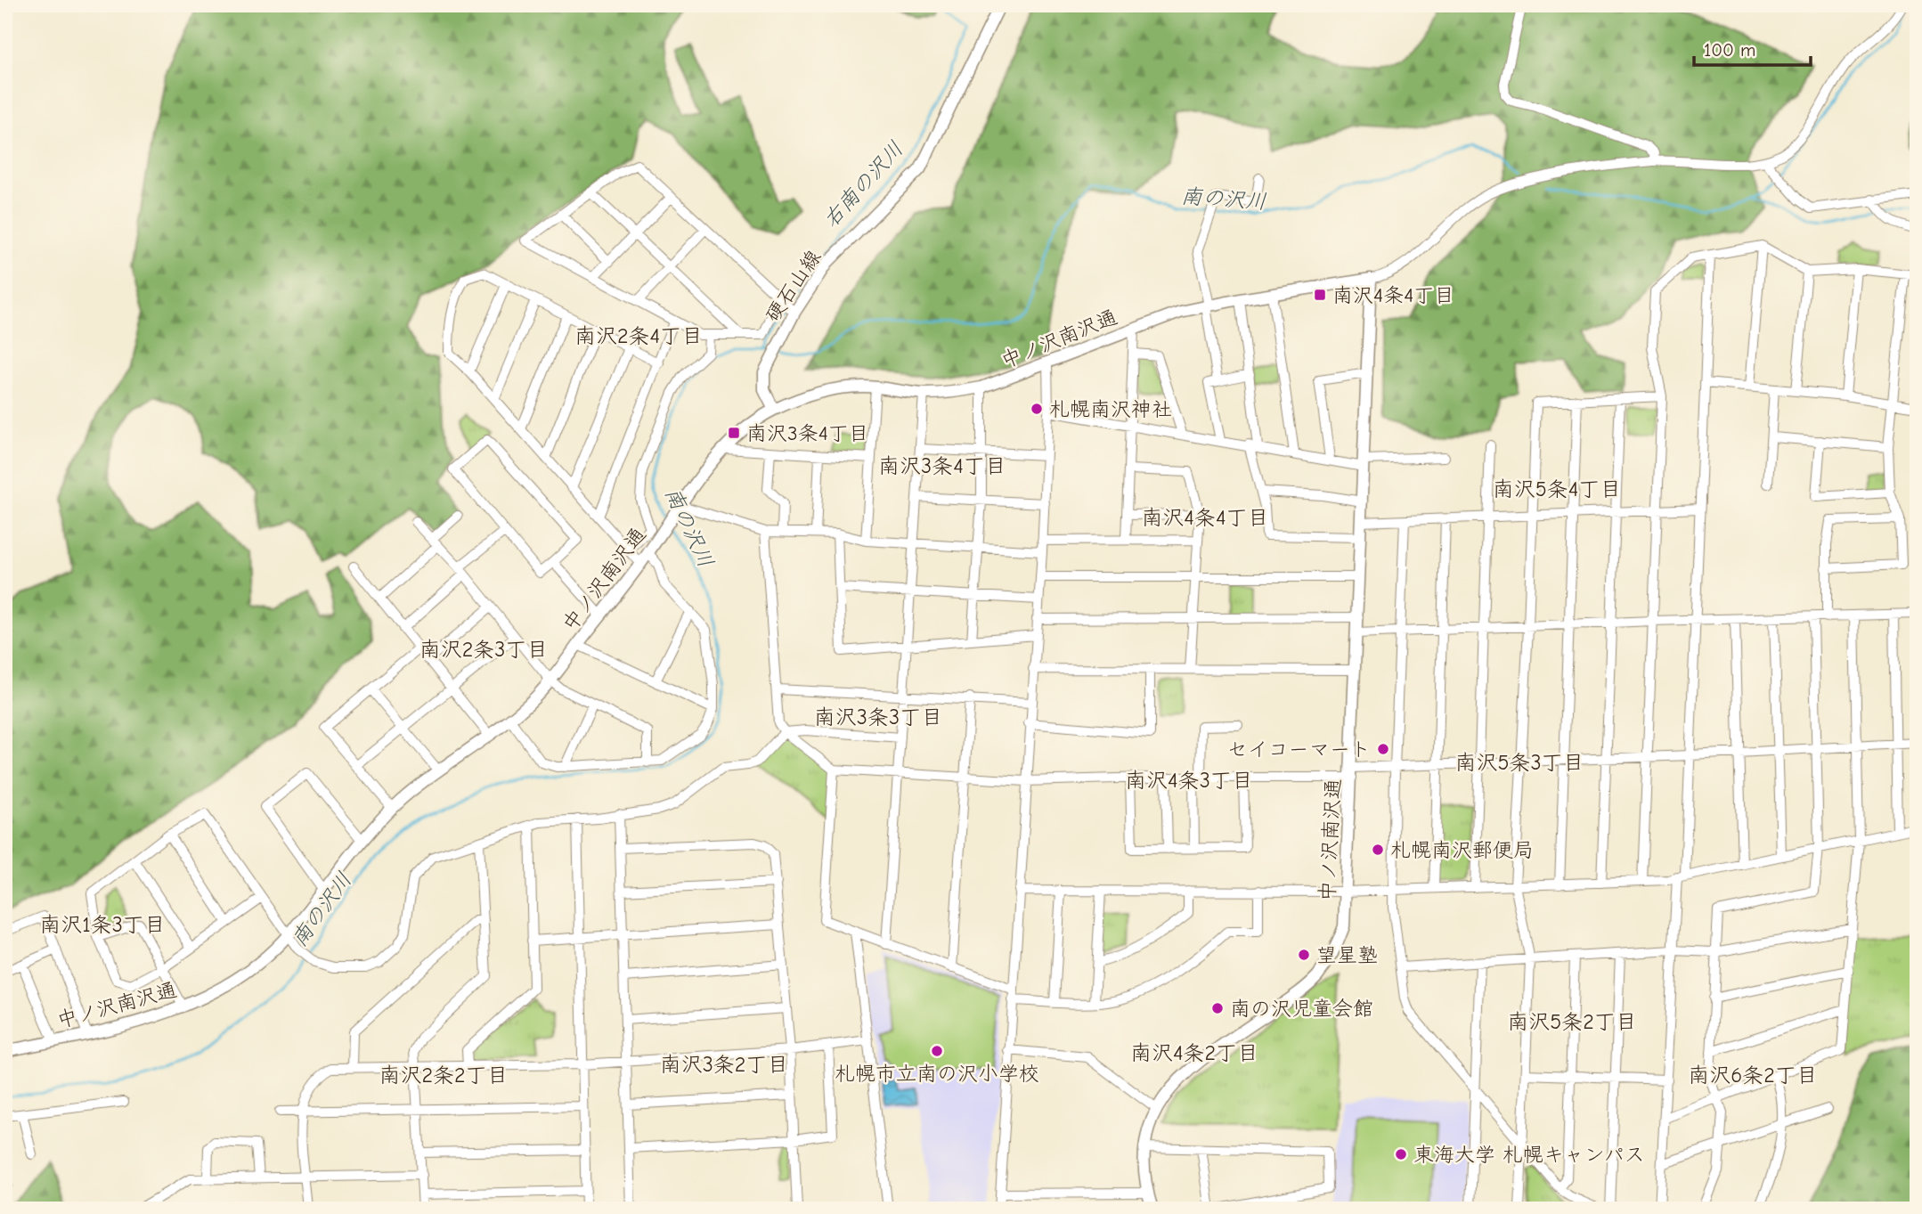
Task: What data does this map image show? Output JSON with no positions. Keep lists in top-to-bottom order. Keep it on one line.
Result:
{"streets":{"street":["硬石山線","中ノ沢南沢通"]},"crossings":[["硬石山線","中ノ沢南沢通"]],"districts":["南沢2条4丁目","南沢3条4丁目","南沢5条4丁目","南沢4条4丁目","南沢2条3丁目","南沢3条3丁目","南沢5条3丁目","南沢4条3丁目","南沢1条3丁目","南沢5条2丁目","南沢4条2丁目","南沢3条2丁目","南沢2条2丁目","南沢6条2丁目"],"water":["右南の沢川","南の沢川"],"places":{"transit":["南沢4条4丁目","南沢3条4丁目"],"other":["札幌南沢神社","セイコーマート","札幌南沢郵便局","望星塾","南の沢児童会館","札幌市立南の沢小学校","東海大学 札幌キャンパス"]},"scale_bar":"100 m"}
